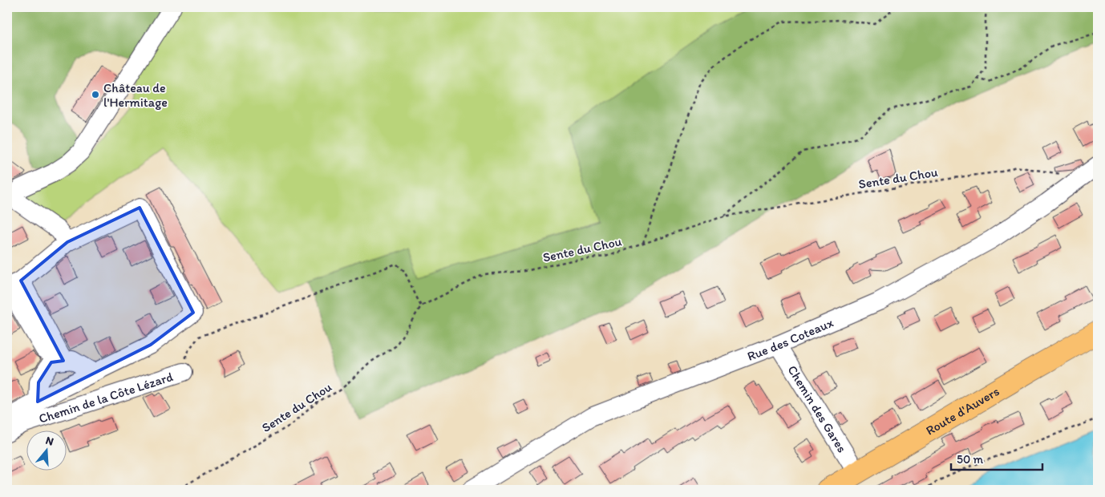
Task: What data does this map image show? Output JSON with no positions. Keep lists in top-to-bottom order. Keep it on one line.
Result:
{"streets":{"main road":["Route d'Auvers"],"street":["Rue des Coteaux","Chemin de la Côte Lézard","Chemin des Gares"],"path":["Sente du Chou"]},"crossings":[["Sente du Chou","Rue des Coteaux"],["Rue des Coteaux","Chemin des Gares"],["Chemin des Gares","Route d'Auvers"]],"places":["Château de l'Hermitage"],"scale_bar":"50 m","north":"top"}
